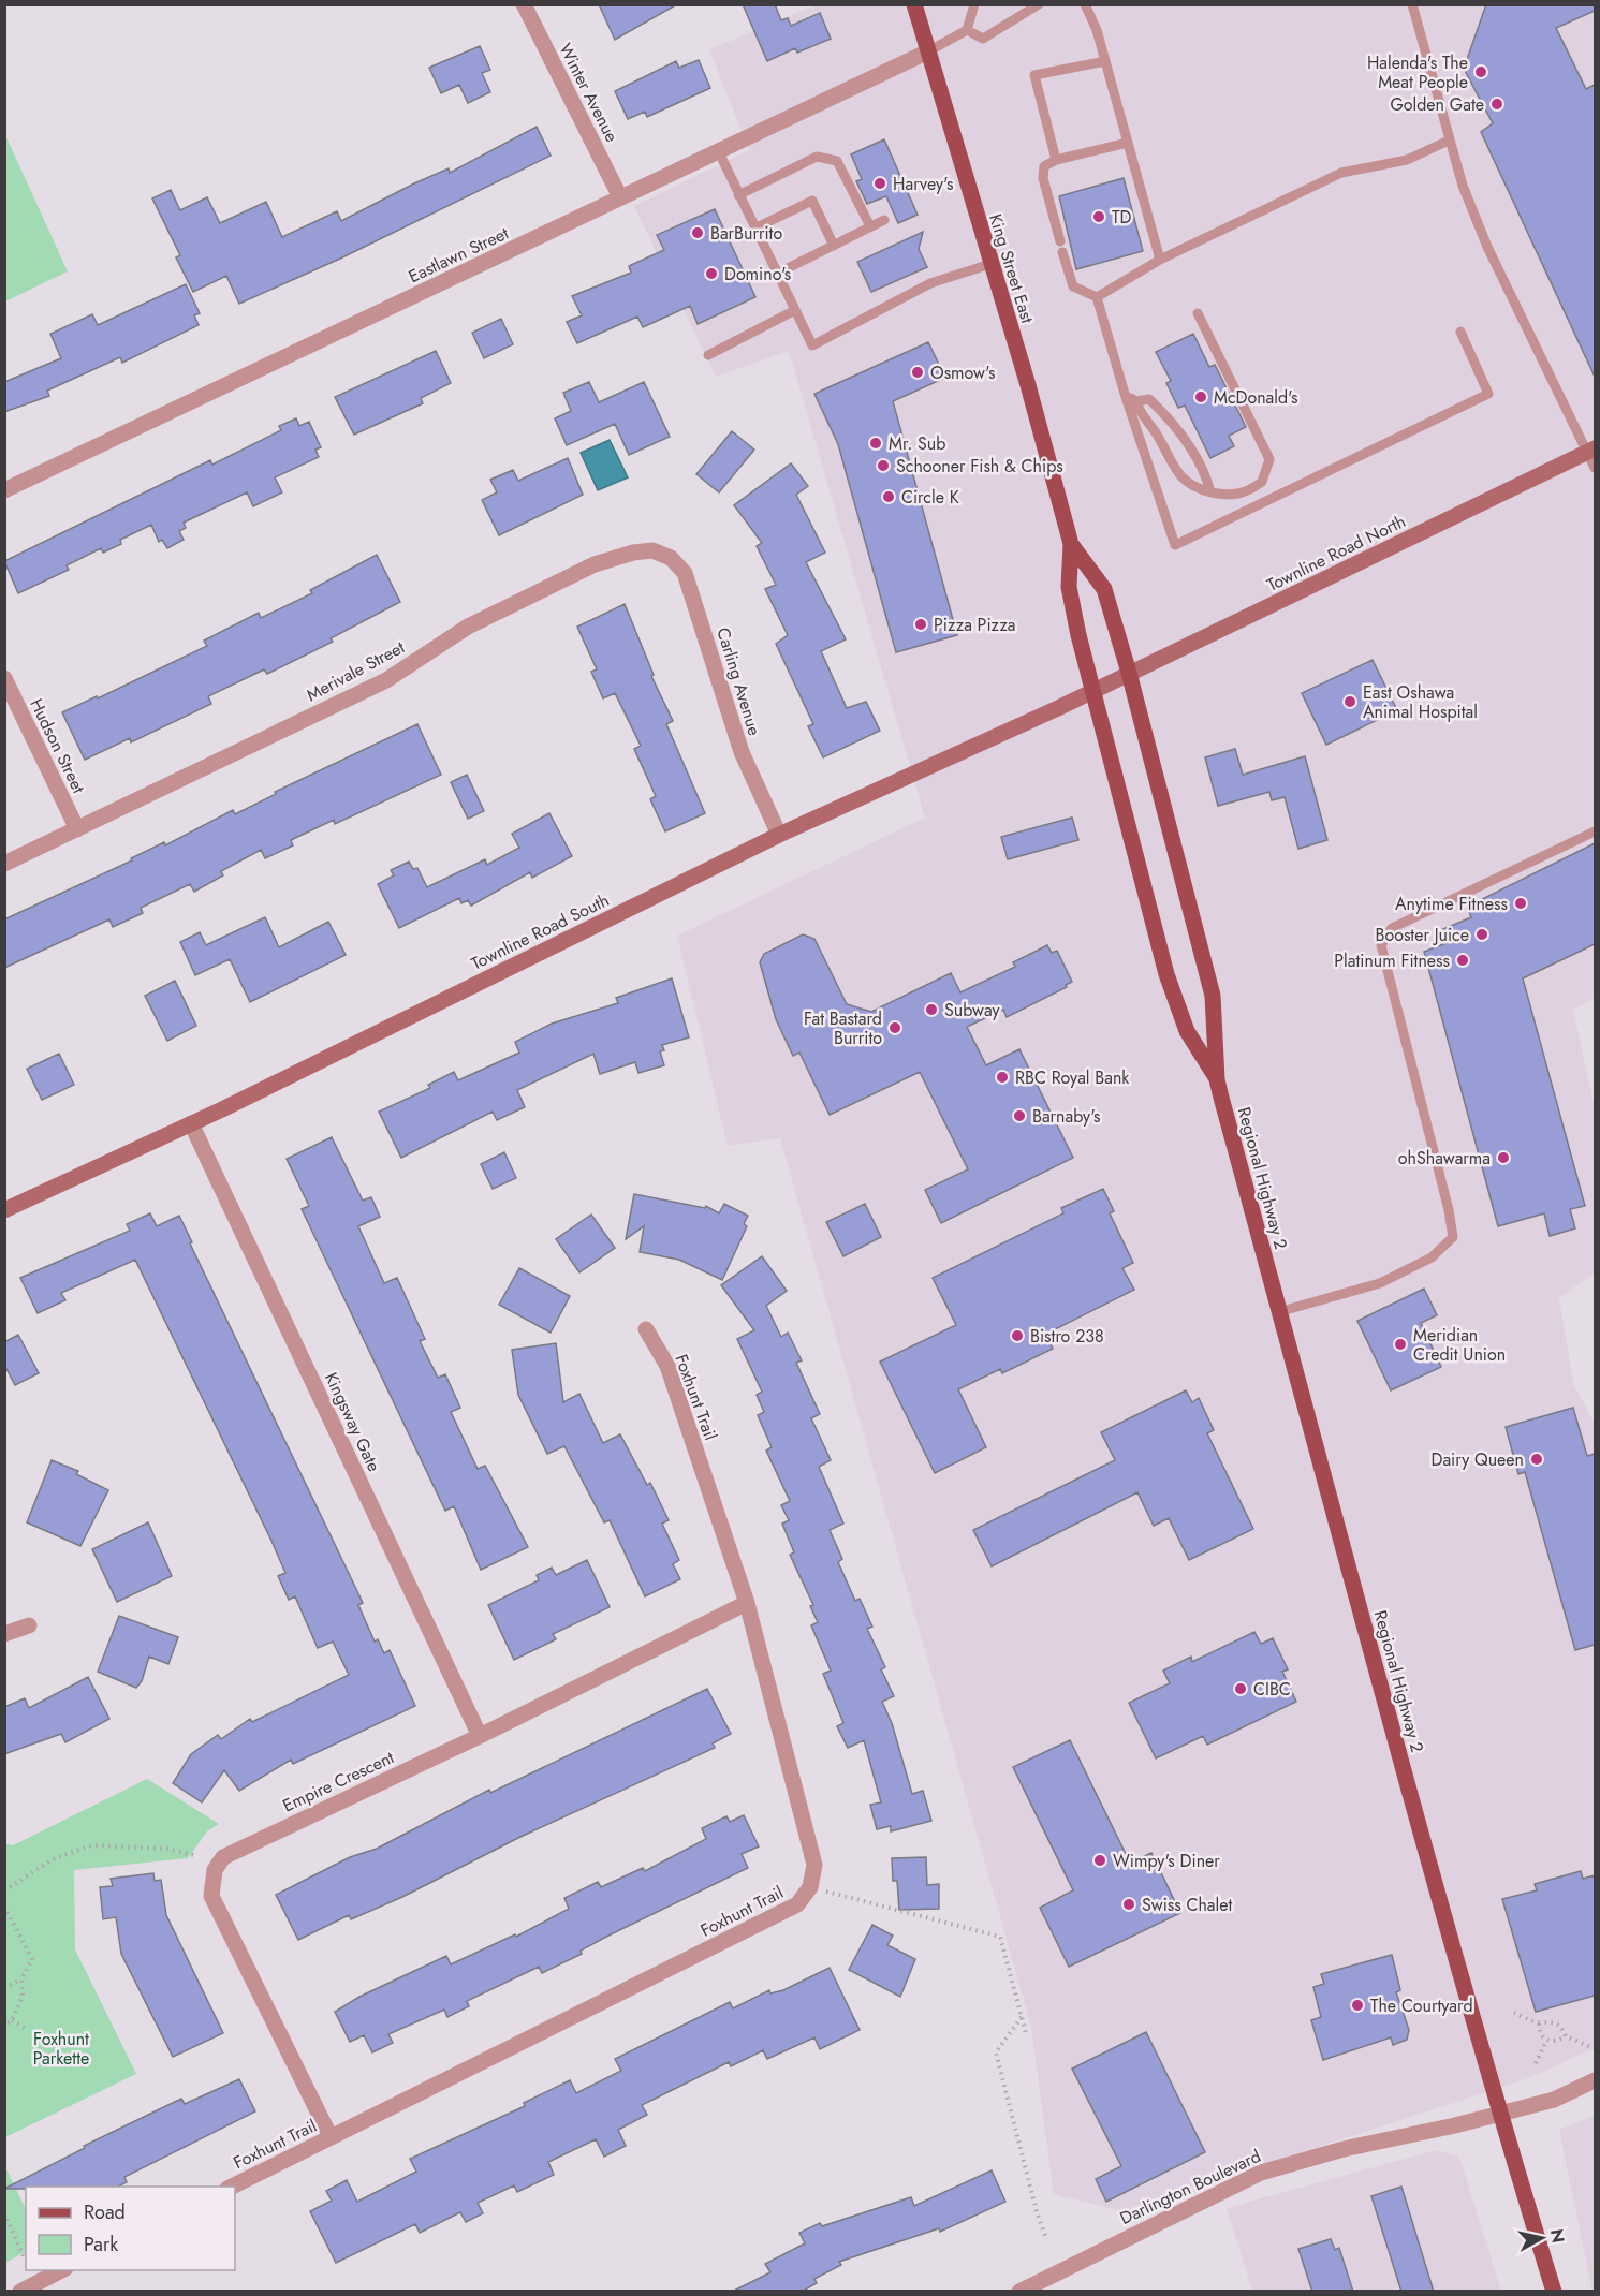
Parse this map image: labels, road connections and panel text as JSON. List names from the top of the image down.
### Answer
{
  "streets": {
    "main road": [
      "King Street East",
      "Townline Road North",
      "Townline Road South",
      "Regional Highway 2"
    ],
    "street": [
      "Winter Avenue",
      "Eastlawn Street",
      "Merivale Street",
      "Carling Avenue",
      "Hudson Street",
      "Foxhunt Trail",
      "Kingsway Gate",
      "Empire Crescent",
      "Darlington Boulevard"
    ]
  },
  "crossings": [
    ["Winter Avenue", "Eastlawn Street"],
    ["Eastlawn Street", "King Street East"],
    ["King Street East", "Townline Road North"],
    ["King Street East", "Townline Road South"],
    ["King Street East", "Regional Highway 2"],
    ["Townline Road North", "Townline Road South"],
    ["Townline Road North", "Regional Highway 2"],
    ["Merivale Street", "Carling Avenue"],
    ["Merivale Street", "Hudson Street"],
    ["Carling Avenue", "Townline Road South"],
    ["Townline Road South", "Regional Highway 2"],
    ["Townline Road South", "Kingsway Gate"],
    ["Regional Highway 2", "Darlington Boulevard"],
    ["Foxhunt Trail", "Empire Crescent"],
    ["Kingsway Gate", "Empire Crescent"]
  ],
  "parks": ["Foxhunt Parkette"],
  "places": [
    "Halenda's The Meat People",
    "Golden Gate",
    "Harvey's",
    "TD",
    "BarBurrito",
    "Domino's",
    "Osmow's",
    "McDonald's",
    "Mr. Sub",
    "Schooner Fish & Chips",
    "Circle K",
    "Pizza Pizza",
    "East Oshawa Animal Hospital",
    "Anytime Fitness",
    "Booster Juice",
    "Platinum Fitness",
    "Subway",
    "Fat Bastard Burrito",
    "RBC Royal Bank",
    "Barnaby's",
    "ohShawarma",
    "Bistro 238",
    "Meridian Credit Union",
    "Dairy Queen",
    "CIBC",
    "Wimpy's Diner",
    "Swiss Chalet",
    "The Courtyard"
  ],
  "legend": ["Road", "Park"],
  "north": "right"
}
